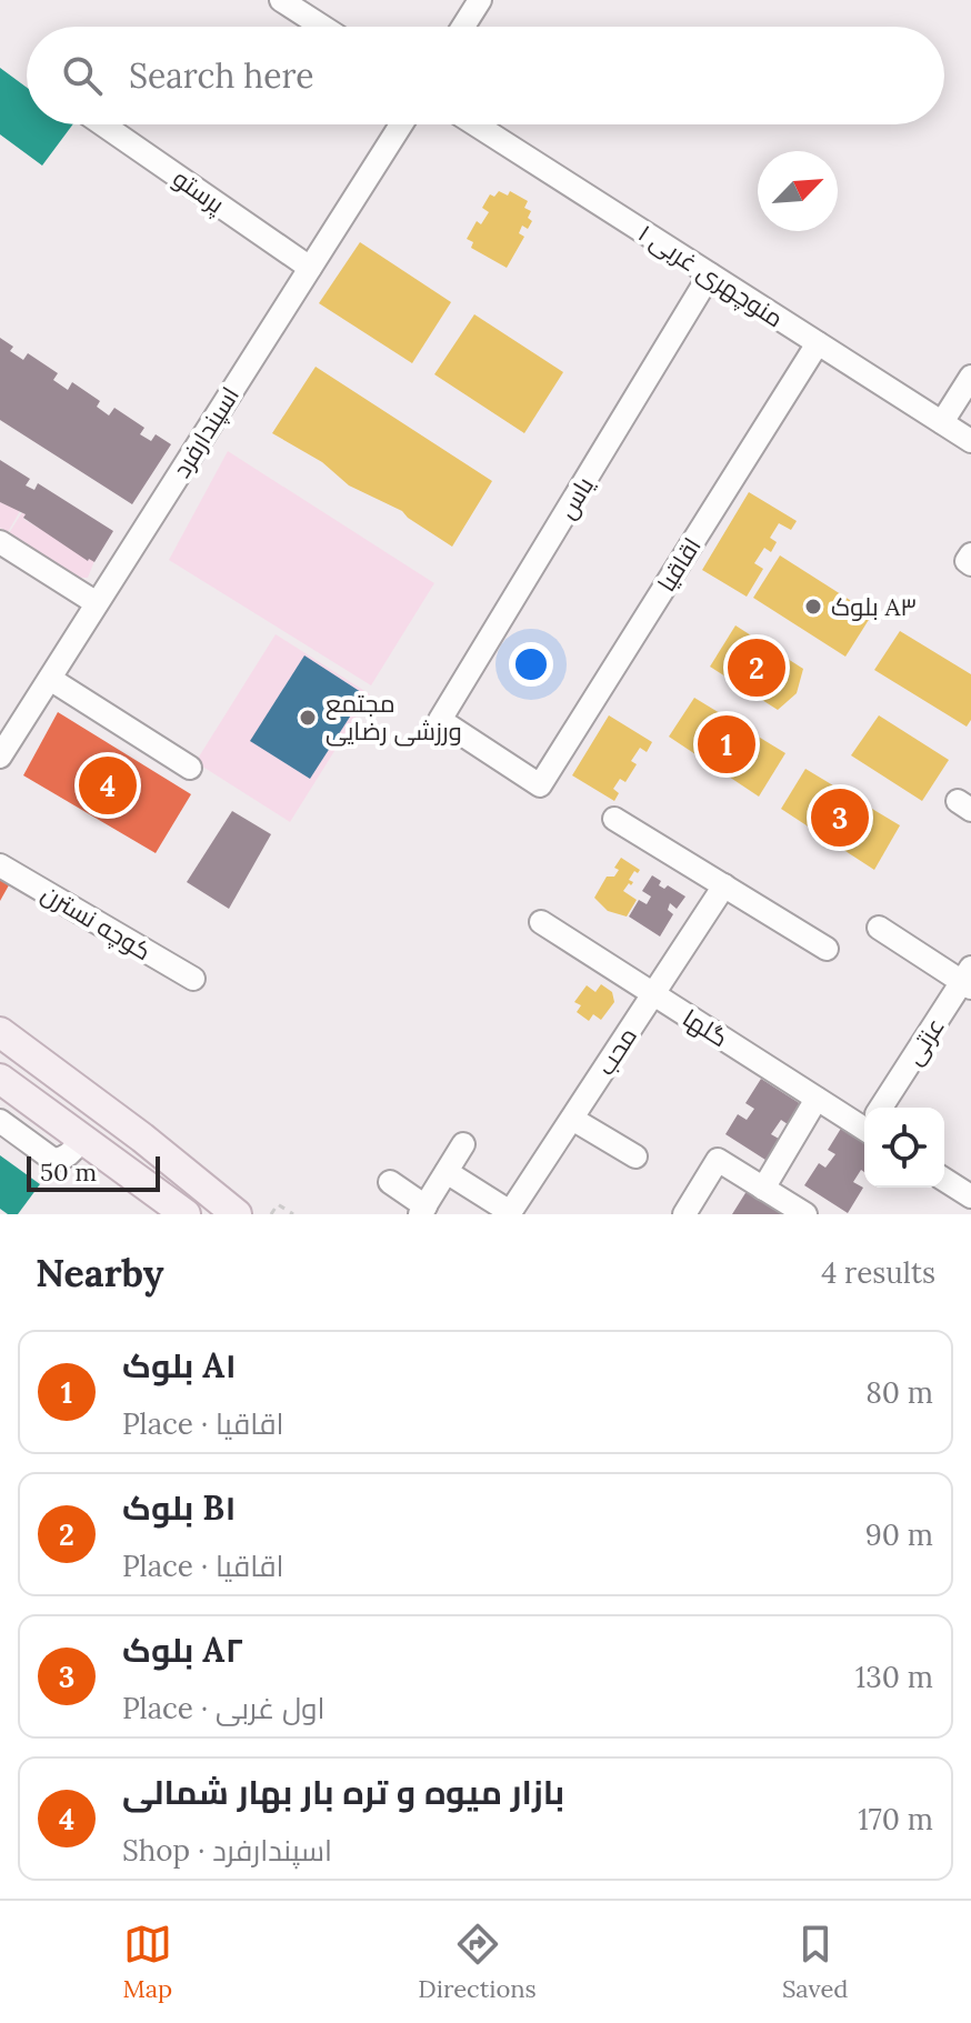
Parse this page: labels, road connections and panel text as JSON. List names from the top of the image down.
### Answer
{
  "streets": {
    "street": [
      "پرستو",
      "منوچهری غربی ۱",
      "اسپندارفرد",
      "یاس",
      "اقاقیا",
      "کوچه نسترن",
      "گلها",
      "عزتی",
      "محب"
    ]
  },
  "crossings": [
    ["پرستو", "اسپندارفرد"],
    ["منوچهری غربی ۱", "یاس"],
    ["منوچهری غربی ۱", "اقاقیا"],
    ["یاس", "اقاقیا"],
    ["گلها", "محب"]
  ],
  "places": ["بلوک A۳", "مجتمع ورزشی رضایی"],
  "scale_bar": "50 m",
  "north": "top right",
  "page": {
    "search": "Search here",
    "pins": [
      "2",
      "1",
      "4",
      "3"
    ],
    "scale": "50 m",
    "heading": ["Nearby", "4 results"],
    "list": [
      {
        "mark": "1",
        "name": "بلوک A۱",
        "note": "Place · اقاقیا",
        "value": "80 m"
      },
      {
        "mark": "2",
        "name": "بلوک B۱",
        "note": "Place · اقاقیا",
        "value": "90 m"
      },
      {
        "mark": "3",
        "name": "بلوک A۲",
        "note": "Place · اول غربی",
        "value": "130 m"
      },
      {
        "mark": "4",
        "name": "بازار میوه و تره بار بهار شمالی",
        "note": "Shop · اسپندارفرد",
        "value": "170 m"
      }
    ],
    "nav": ["Map", "Directions", "Saved"]
  }
}
